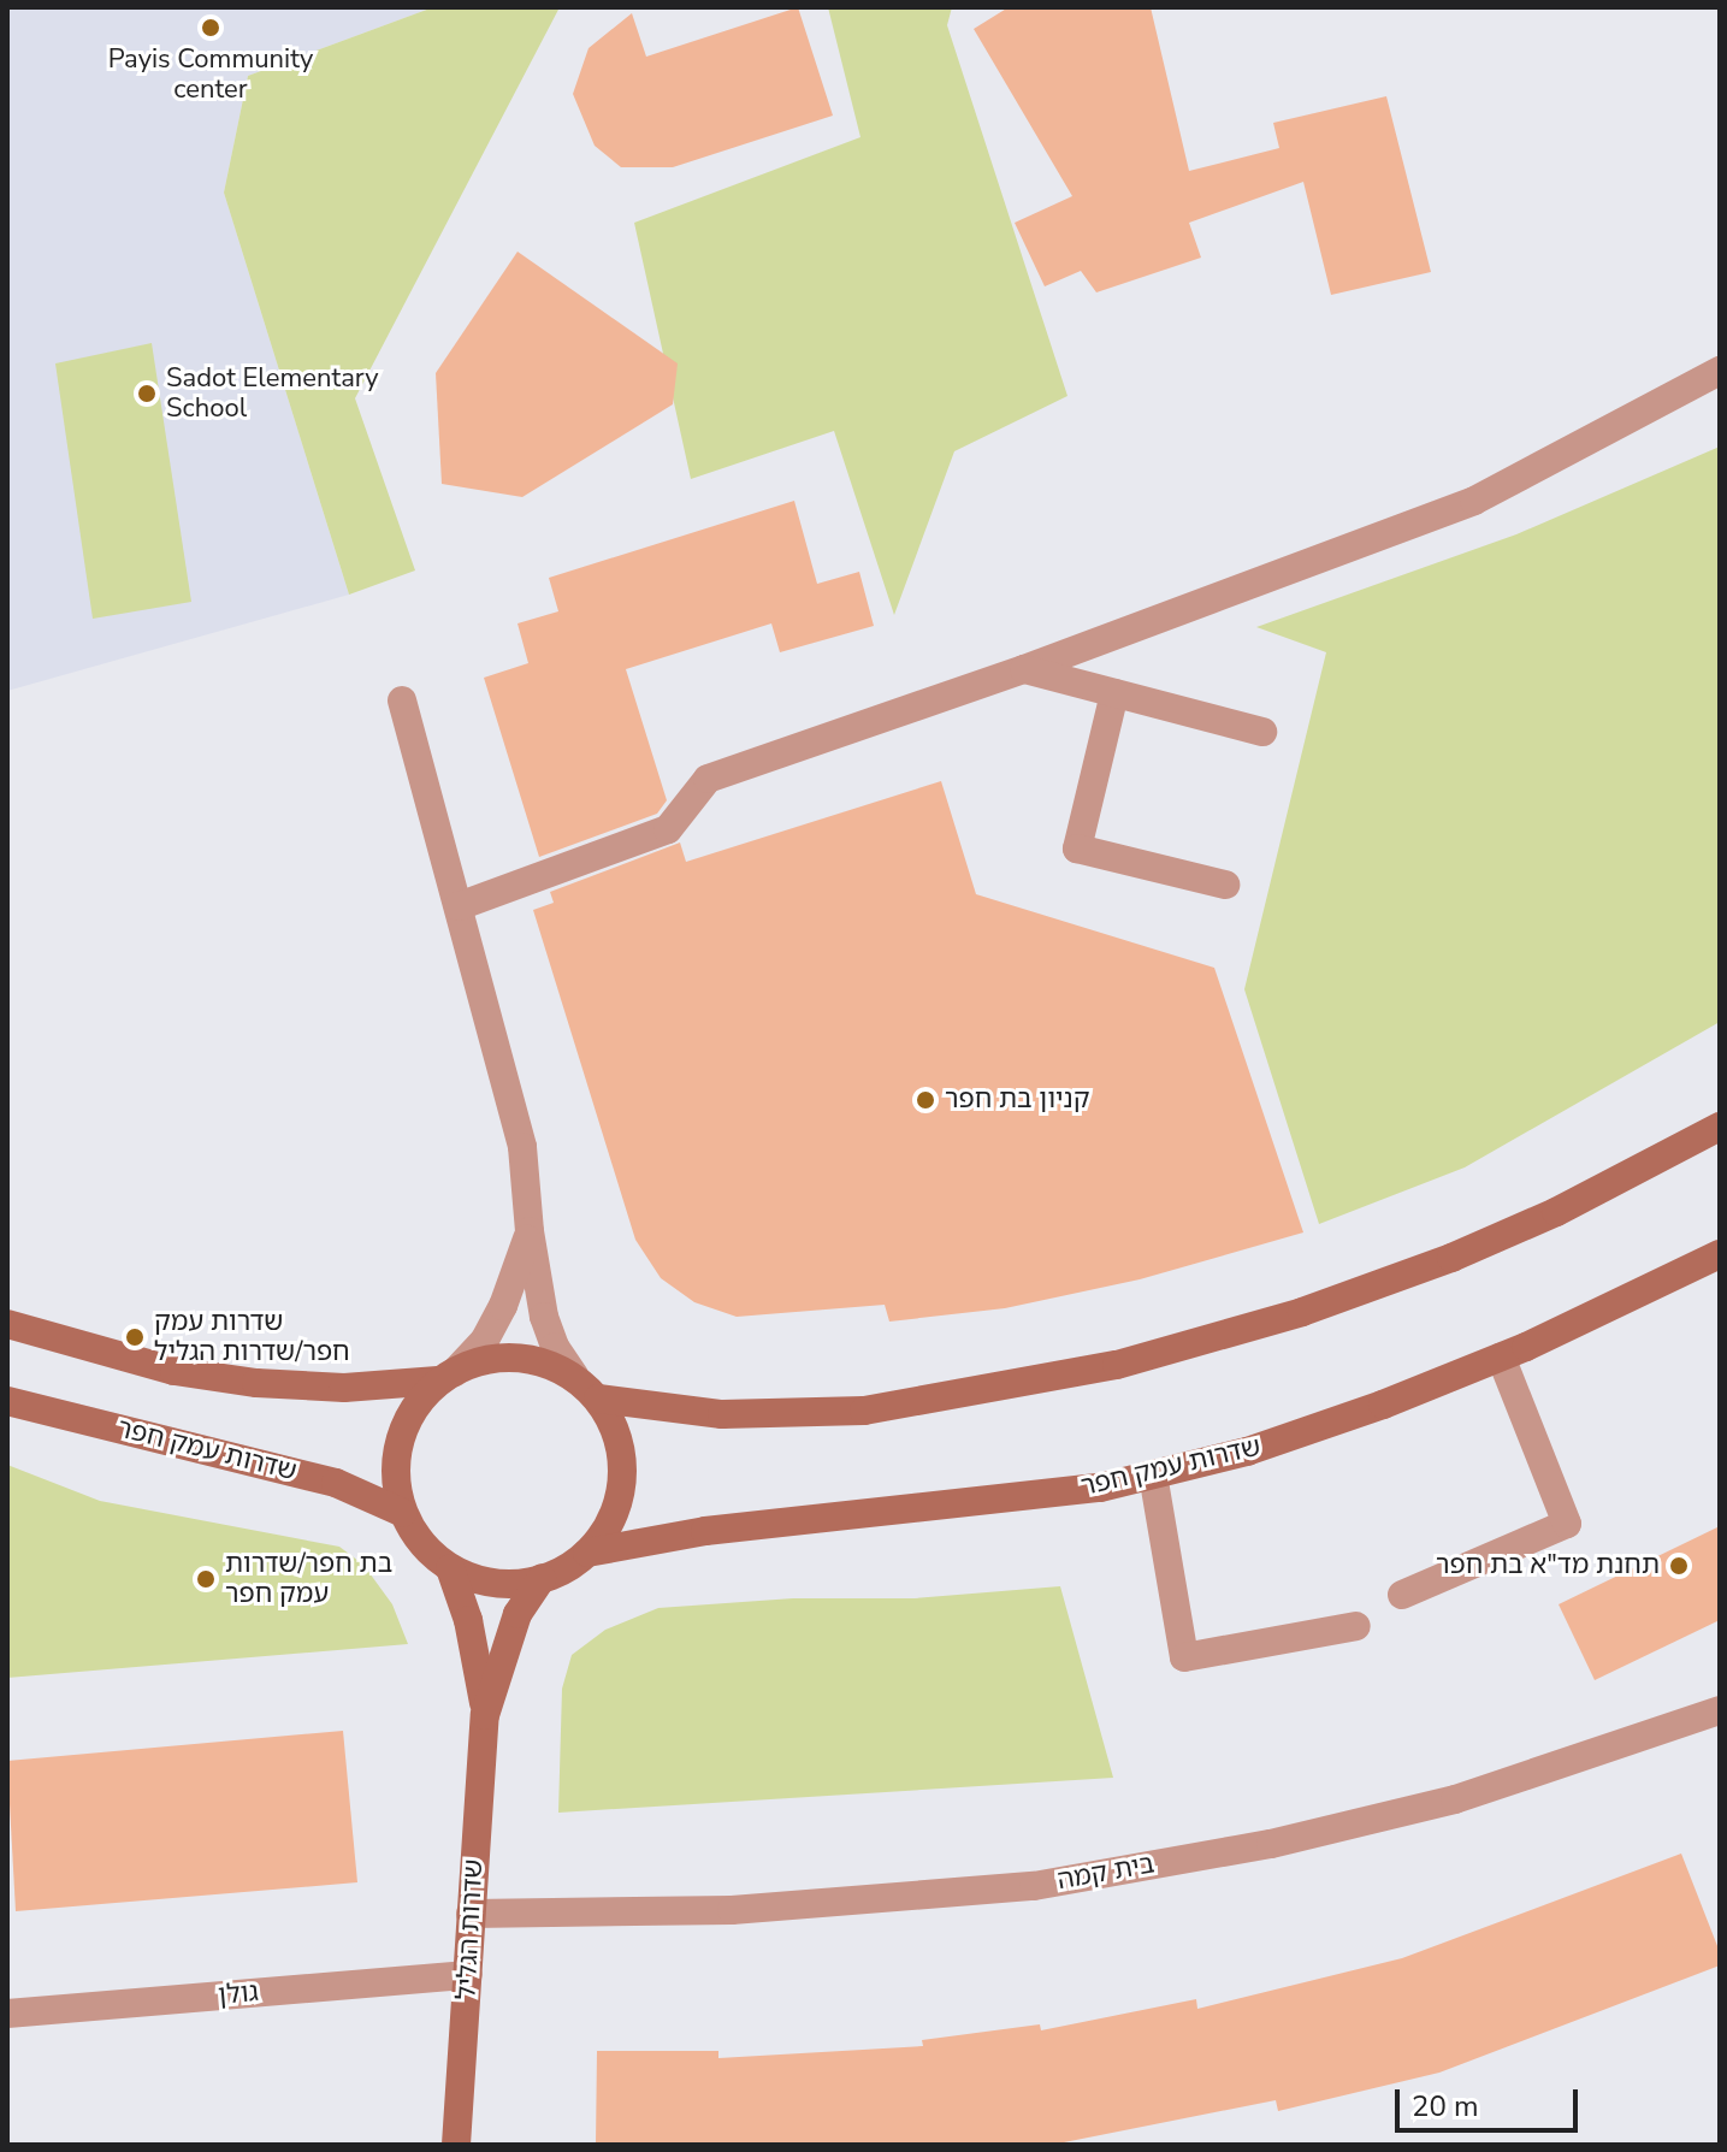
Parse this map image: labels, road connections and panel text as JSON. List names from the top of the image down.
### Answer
{
  "streets": {
    "street": [
      "שדרות עמק חפר",
      "בית קמה",
      "שדרות הגליל",
      "גולן"
    ]
  },
  "crossings": [
    ["שדרות עמק חפר", "שדרות הגליל"],
    ["בית קמה", "שדרות הגליל"],
    ["שדרות הגליל", "גולן"]
  ],
  "places": [
    "Payis Community center",
    "Sadot Elementary School",
    "קניון בת חפר",
    "שדרות עמק חפר/שדרות הגליל",
    "תחנת מד\"א בת חפר",
    "בת חפר/שדרות עמק חפר"
  ],
  "scale_bar": "20 m"
}
